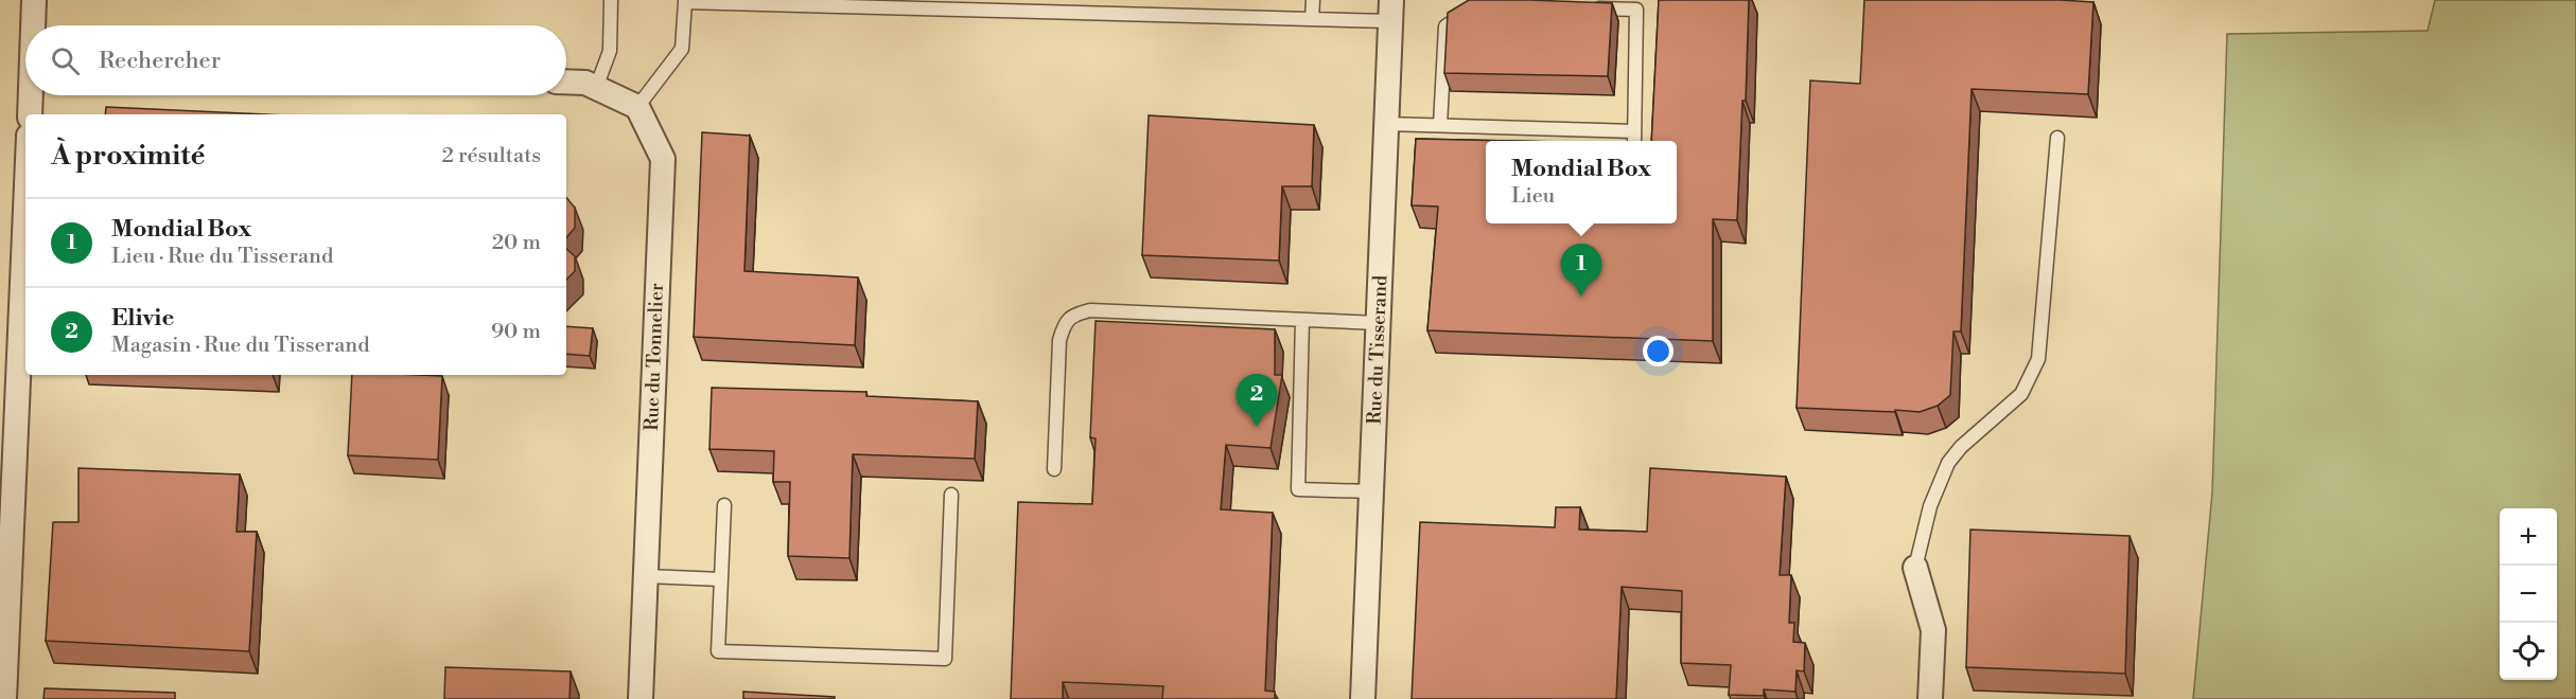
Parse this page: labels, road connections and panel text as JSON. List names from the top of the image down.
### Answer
{
  "streets": {
    "street": ["Rue du Tisserand", "Rue du Tonnelier"]
  },
  "page": {
    "search": "Rechercher",
    "heading": ["À proximité", "2 résultats"],
    "popup": ["Mondial Box", "Lieu"],
    "list": [
      {
        "mark": "1",
        "name": "Mondial Box",
        "note": "Lieu · Rue du Tisserand",
        "value": "20 m"
      },
      {
        "mark": "2",
        "name": "Elivie",
        "note": "Magasin · Rue du Tisserand",
        "value": "90 m"
      }
    ],
    "pins": ["1", "2"],
    "map_buttons": ["+", "−"]
  }
}
